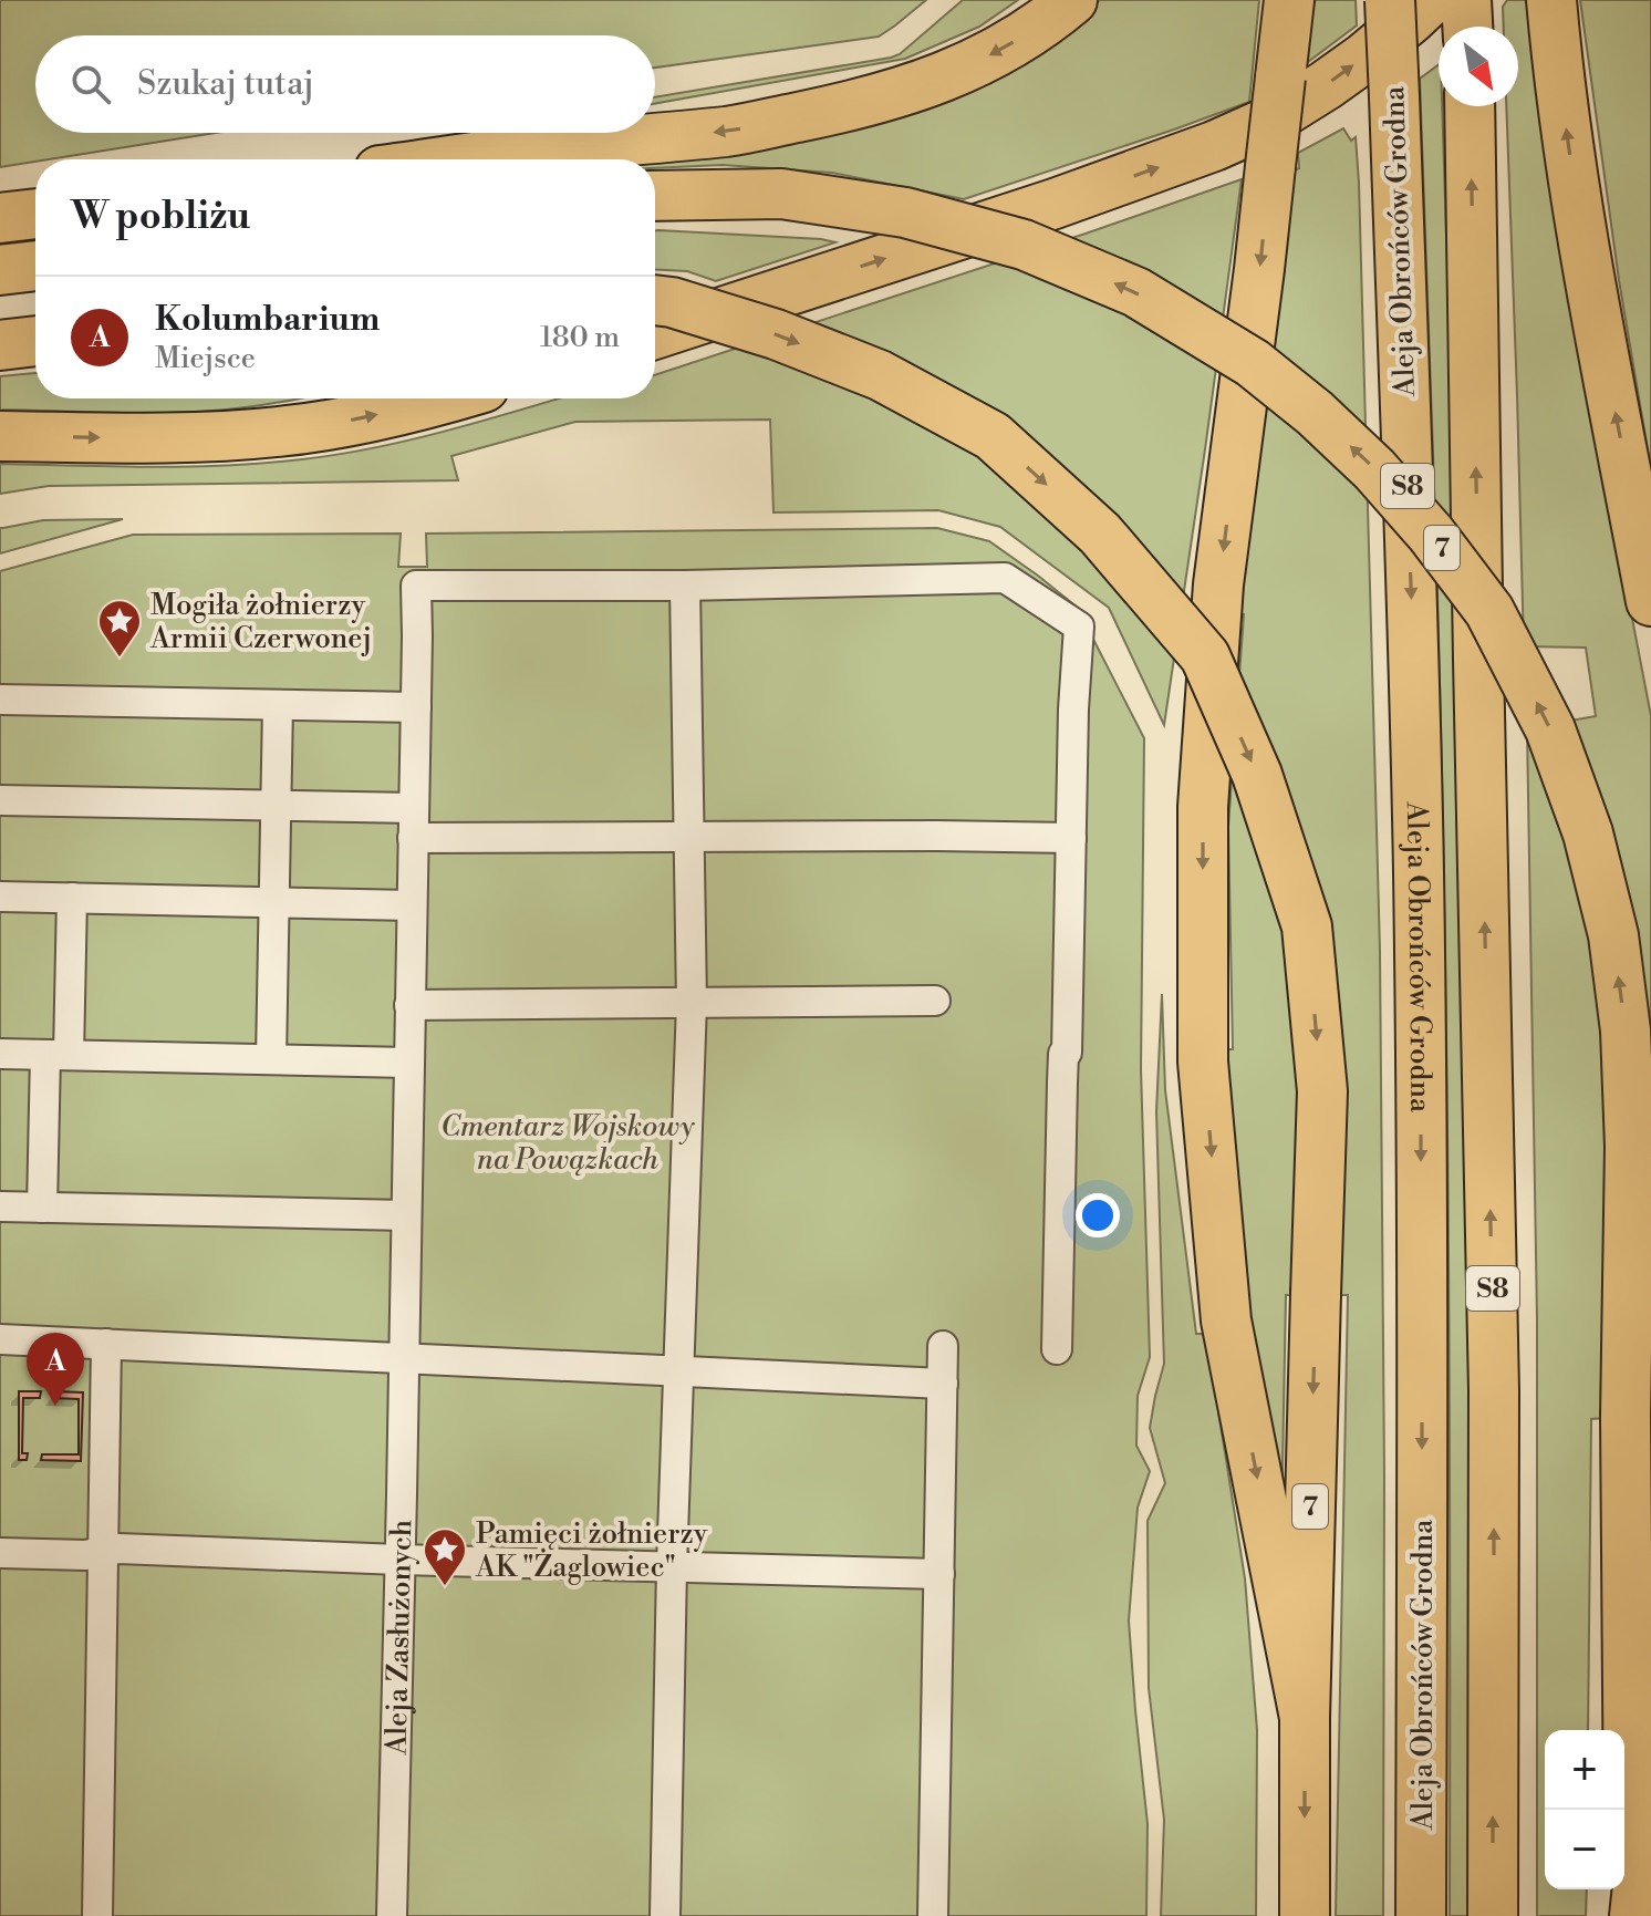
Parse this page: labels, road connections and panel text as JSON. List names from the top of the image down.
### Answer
{
  "streets": {
    "main road": ["Aleja Obrońców Grodna", "S8", "7"],
    "street": ["Aleja Zasłużonych"]
  },
  "parks": ["Cmentarz Wojskowy na Powązkach"],
  "places": {
    "place": ["Mogiła żołnierzy Armii Czerwonej", "Pamięci żołnierzy AK \"Żaglowiec\""]
  },
  "north": "bottom right",
  "page": {
    "search": "Szukaj tutaj",
    "heading": "W pobliżu",
    "list": [
      {
        "mark": "A",
        "name": "Kolumbarium",
        "note": "Miejsce",
        "value": "180 m"
      }
    ],
    "pins": "A",
    "map_buttons": ["+", "−"]
  }
}
